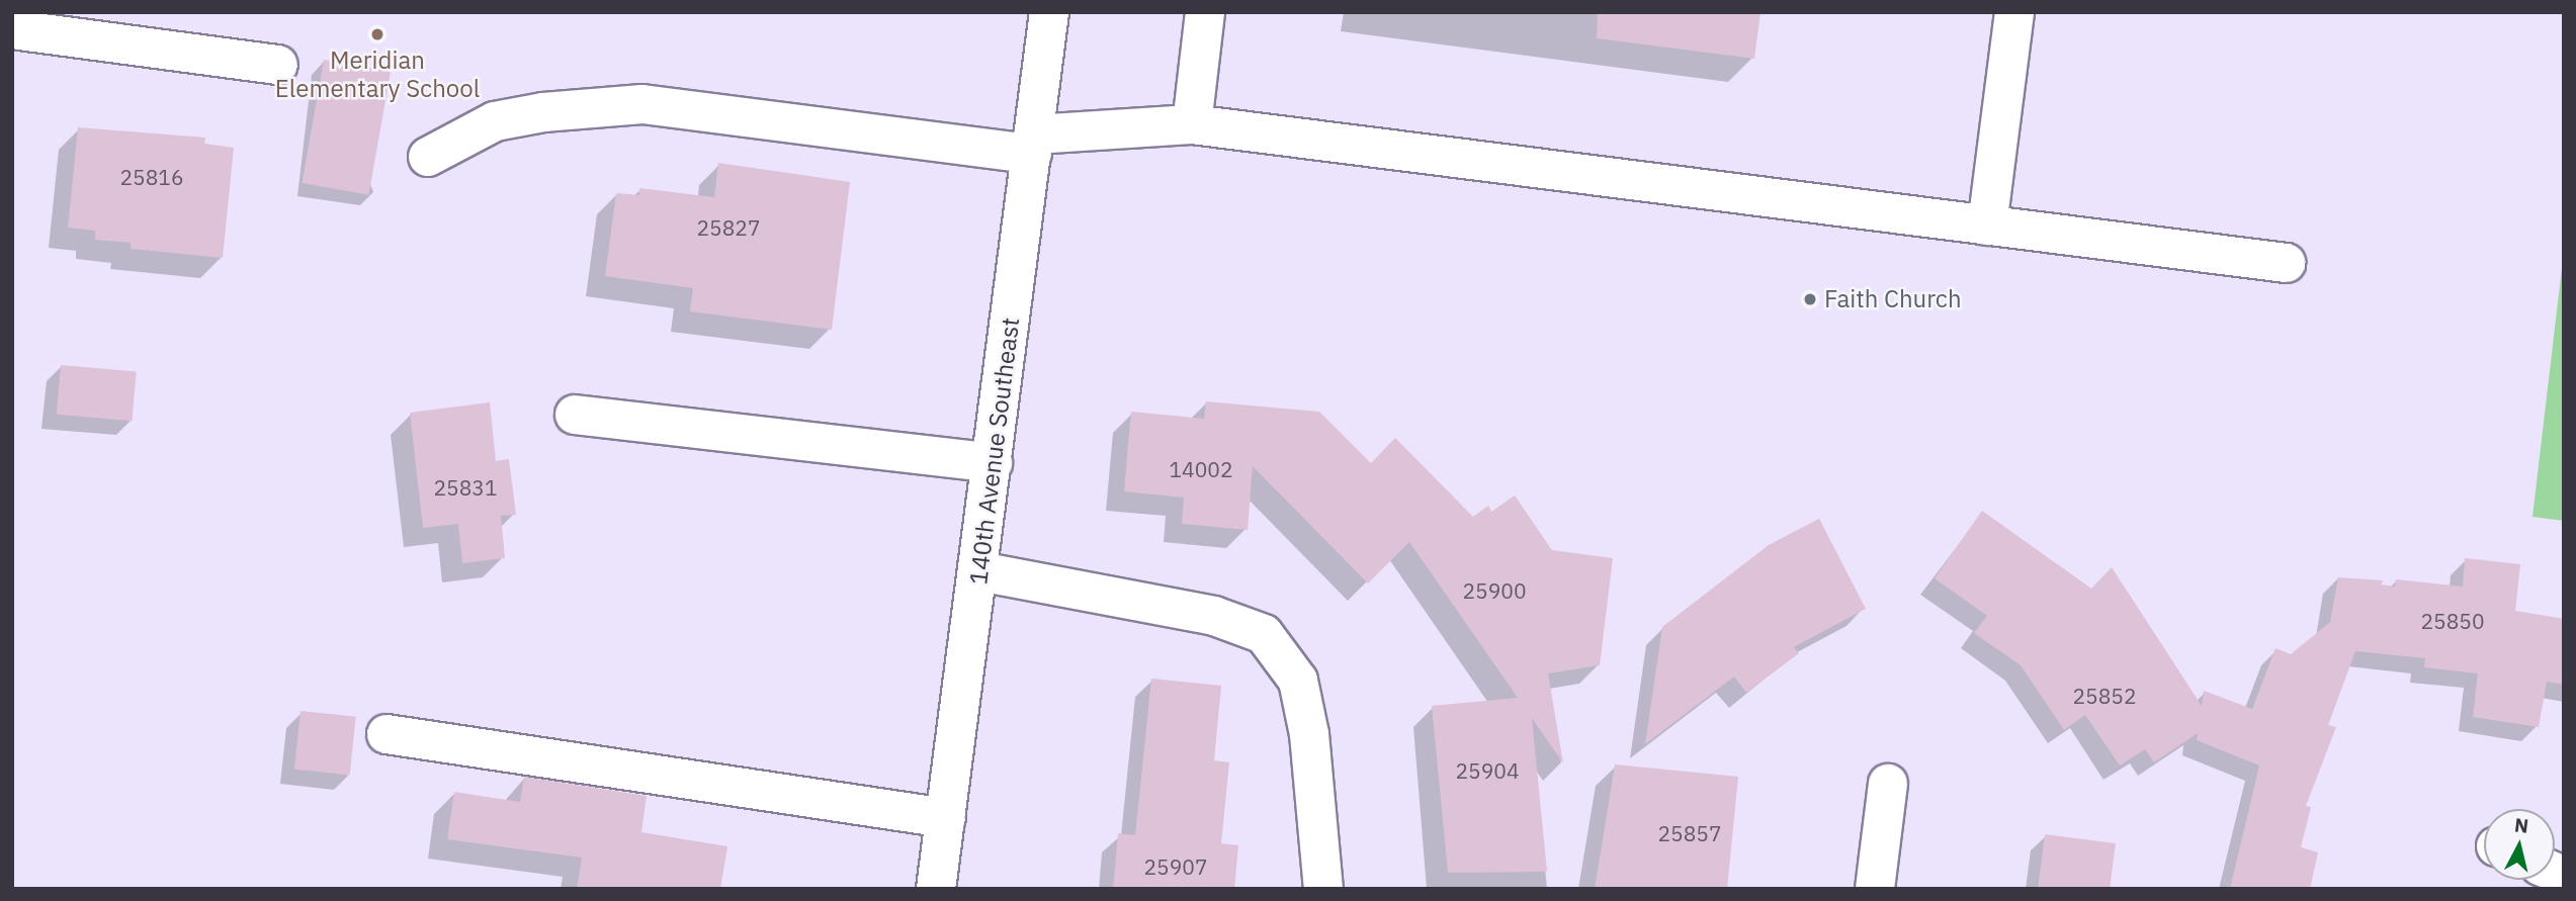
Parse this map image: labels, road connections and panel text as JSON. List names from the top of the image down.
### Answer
{
  "streets": {
    "street": ["140th Avenue Southeast"]
  },
  "places": ["Meridian Elementary School", "Faith Church"],
  "house_numbers": [
    "25816",
    "25827",
    "14002",
    "25831",
    "25900",
    "25850",
    "25852",
    "25904",
    "25857",
    "25907"
  ],
  "north": "top"
}
